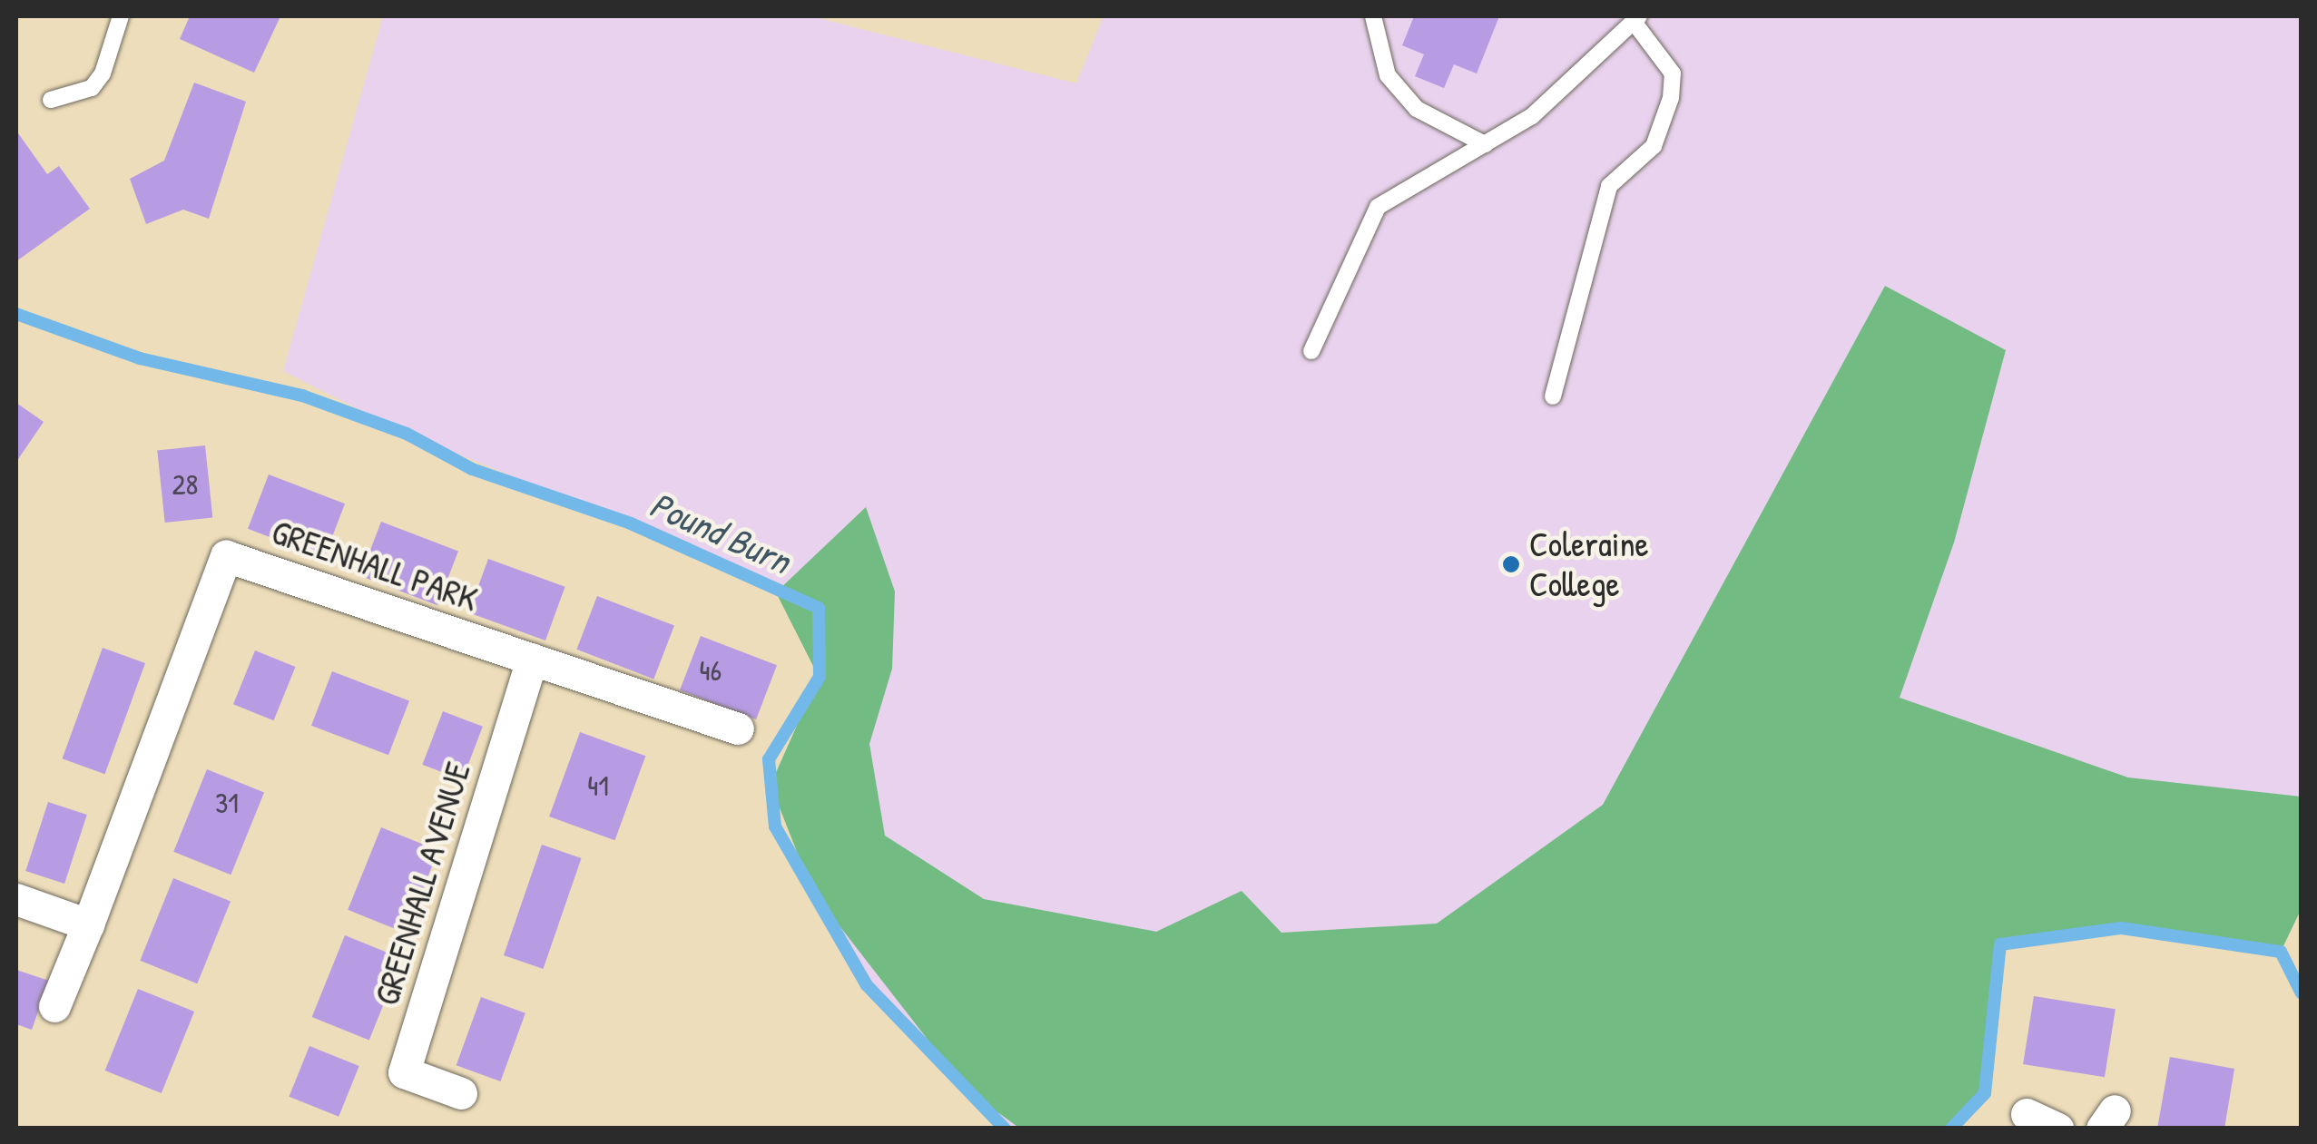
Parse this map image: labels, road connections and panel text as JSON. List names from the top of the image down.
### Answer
{
  "streets": {
    "street": ["GREENHALL PARK", "GREENHALL AVENUE"]
  },
  "crossings": [
    ["GREENHALL PARK", "GREENHALL AVENUE"]
  ],
  "water": ["Pound Burn"],
  "places": ["Coleraine College"],
  "house_numbers": [
    "28",
    "46",
    "41",
    "31"
  ]
}
